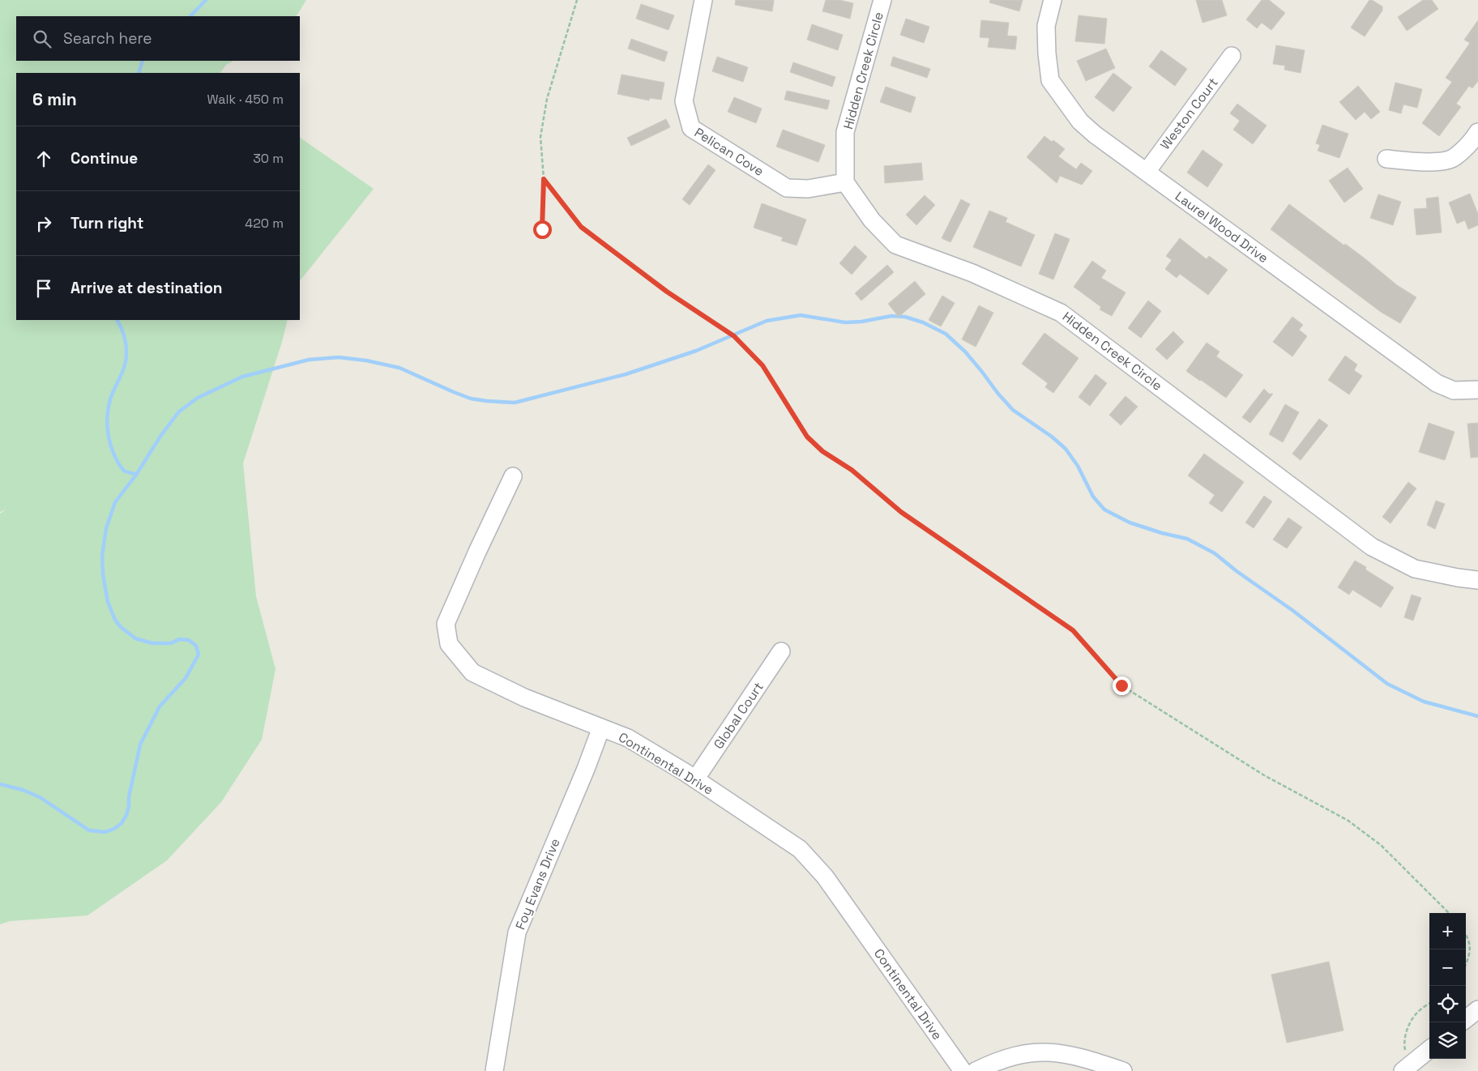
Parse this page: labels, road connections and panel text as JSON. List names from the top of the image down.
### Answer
{
  "streets": {
    "street": [
      "Hidden Creek Circle",
      "Weston Court",
      "Pelican Cove",
      "Laurel Wood Drive",
      "Global Court",
      "Continental Drive",
      "Foy Evans Drive"
    ]
  },
  "crossings": [
    ["Hidden Creek Circle", "Pelican Cove"],
    ["Weston Court", "Laurel Wood Drive"],
    ["Global Court", "Continental Drive"],
    ["Continental Drive", "Foy Evans Drive"]
  ],
  "page": {
    "search": "Search here",
    "heading": ["6 min", "Walk · 450 m"],
    "list": [
      ["Continue", "30 m"],
      ["Turn right", "420 m"],
      "Arrive at destination"
    ],
    "map_buttons": ["+", "−"]
  }
}
